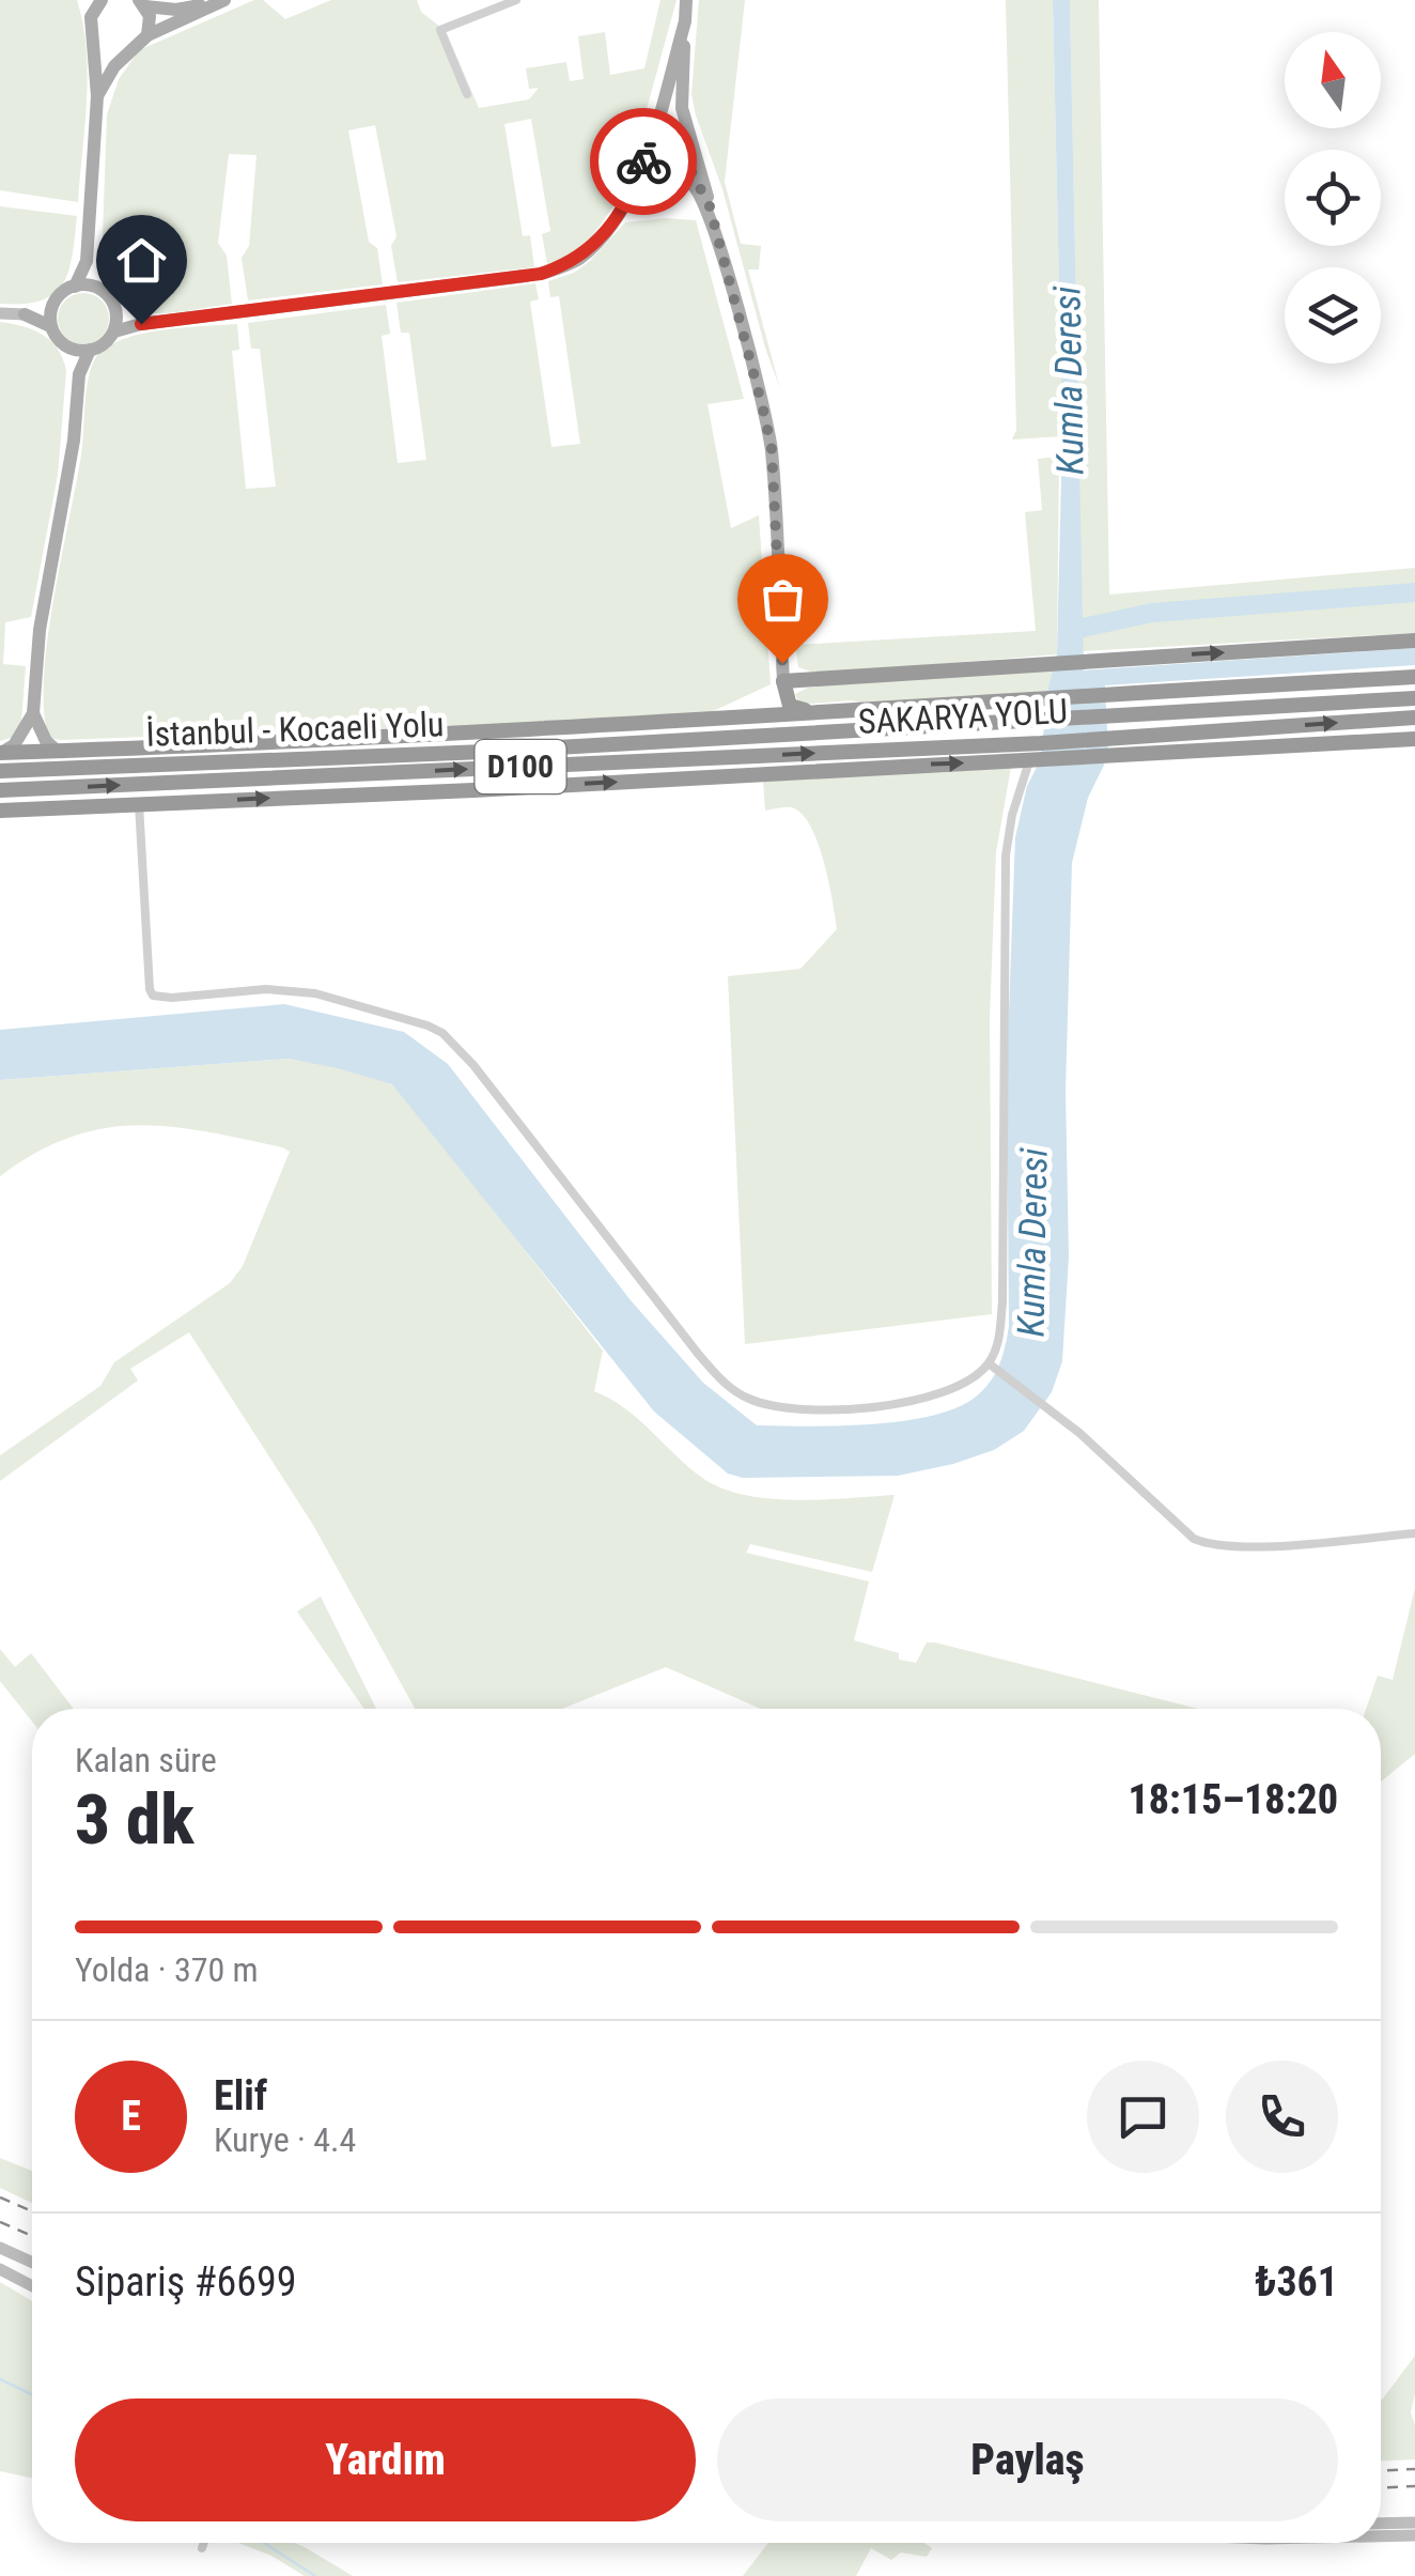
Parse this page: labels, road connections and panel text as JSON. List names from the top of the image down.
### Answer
{
  "streets": {
    "highway": ["SAKARYA YOLU", "İstanbul - Kocaeli Yolu", "D100"]
  },
  "crossings": [
    ["İstanbul - Kocaeli Yolu", "D100"]
  ],
  "water": ["Kumla Deresi"],
  "north": "top",
  "page": {
    "heading": ["3 dk", "Kalan süre", "18:15–18:20"],
    "panel": [
      "Elif",
      "Kurye · 4.4",
      "Sipariş #6699",
      "₺361"
    ],
    "bar": "Yolda · 370 m",
    "round": "E",
    "buttons": ["Yardım", "Paylaş"]
  }
}
